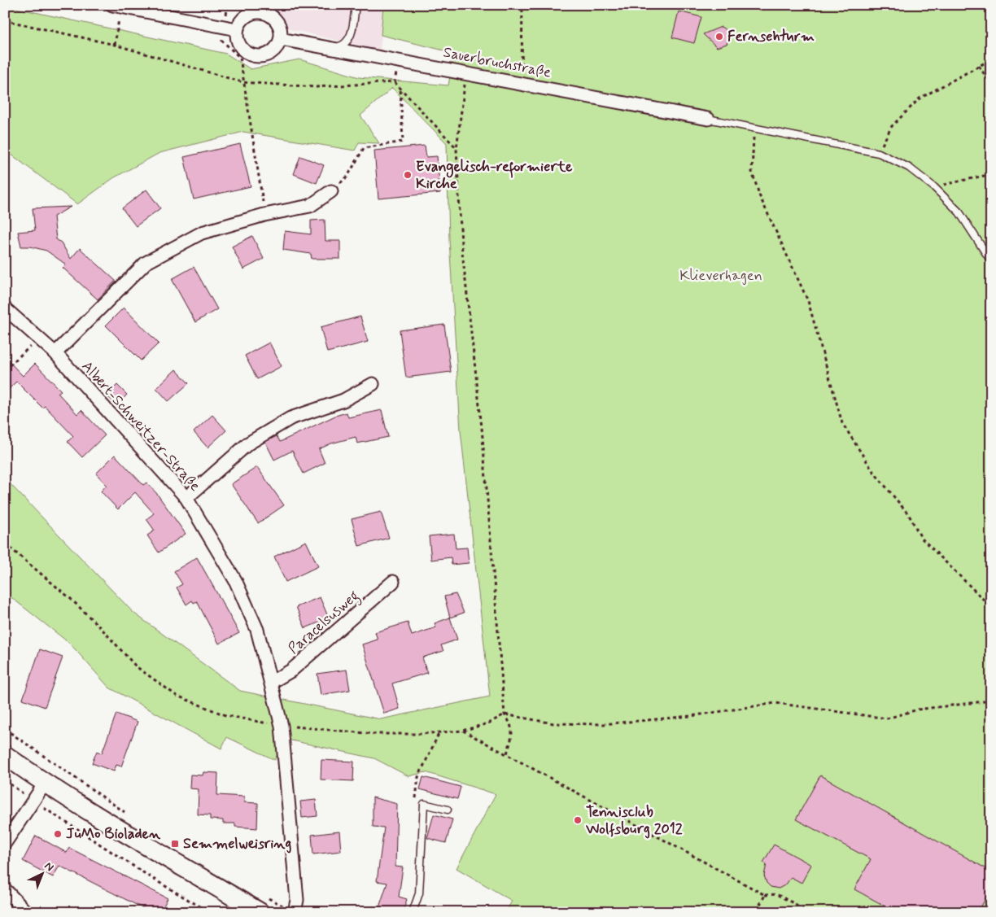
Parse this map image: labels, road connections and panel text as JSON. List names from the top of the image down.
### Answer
{
  "streets": {
    "street": ["Sauerbruchstraße", "Albert-Schweitzer-Straße", "Paracelsusweg"]
  },
  "crossings": [
    ["Albert-Schweitzer-Straße", "Paracelsusweg"]
  ],
  "parks": ["Klieverhagen"],
  "places": {
    "other": [
      "Fernsehturm",
      "Evangelisch-reformierte Kirche",
      "Tennisclub Wolfsburg 2012",
      "JuMo Bioladen"
    ],
    "transit": ["Semmelweisring"]
  },
  "north": "top right"
}
